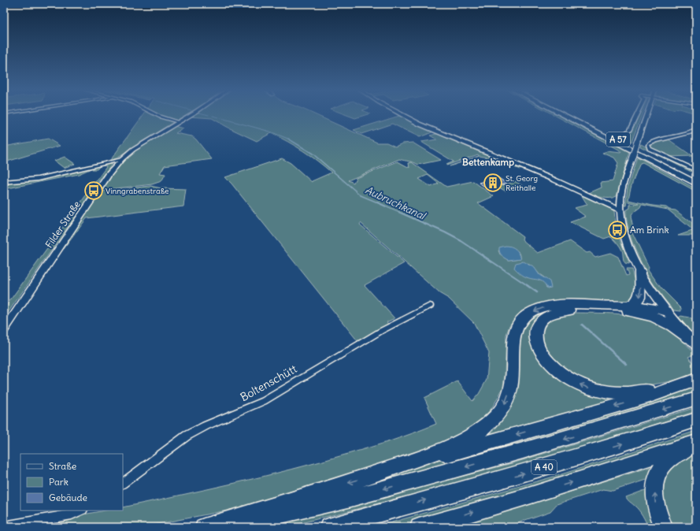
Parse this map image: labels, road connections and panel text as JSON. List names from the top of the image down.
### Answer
{
  "streets": {
    "highway": ["A 57", "A 40"],
    "main road": ["Filder Straße"],
    "street": ["Boltenschütt"]
  },
  "districts": ["Bettenkamp"],
  "water": ["Aubruchkanal"],
  "places": {
    "building": ["St. Georg Reithalle"],
    "bus stop": ["Vinngrabenstraße", "Am Brink"]
  },
  "legend": ["Straße", "Park", "Gebäude"]
}
